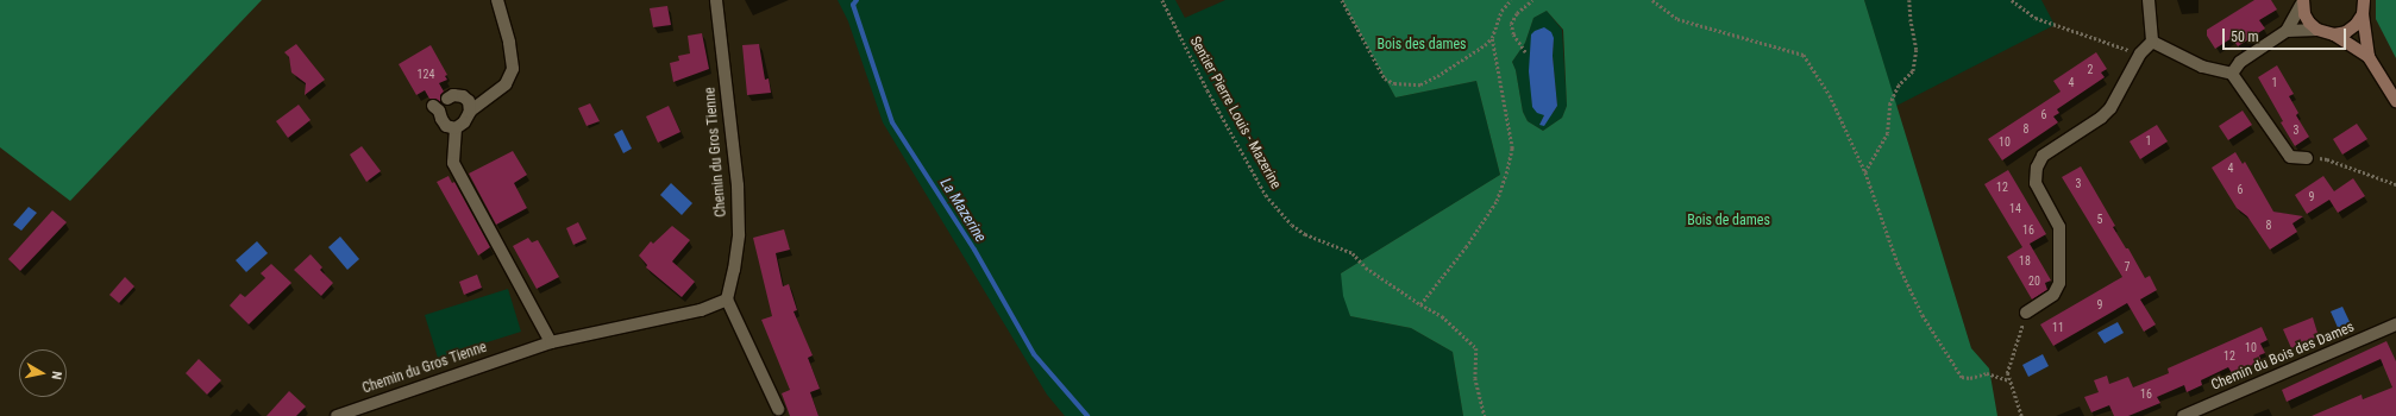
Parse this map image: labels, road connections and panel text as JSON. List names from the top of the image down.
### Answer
{
  "streets": {
    "street": ["Chemin du Gros Tienne", "Chemin du Bois des Dames"],
    "path": ["Sentier Pierre Louis - Mazerine"]
  },
  "water": ["La Mazerine"],
  "parks": ["Bois des dames", "Bois de dames"],
  "house_numbers": [
    "2",
    "124",
    "4",
    "1",
    "6",
    "8",
    "3",
    "1",
    "10",
    "4",
    "3",
    "12",
    "6",
    "9",
    "14",
    "5",
    "8",
    "16",
    "18",
    "7",
    "20",
    "9",
    "11",
    "10",
    "12",
    "16"
  ],
  "scale_bar": "50 m",
  "north": "right"
}
